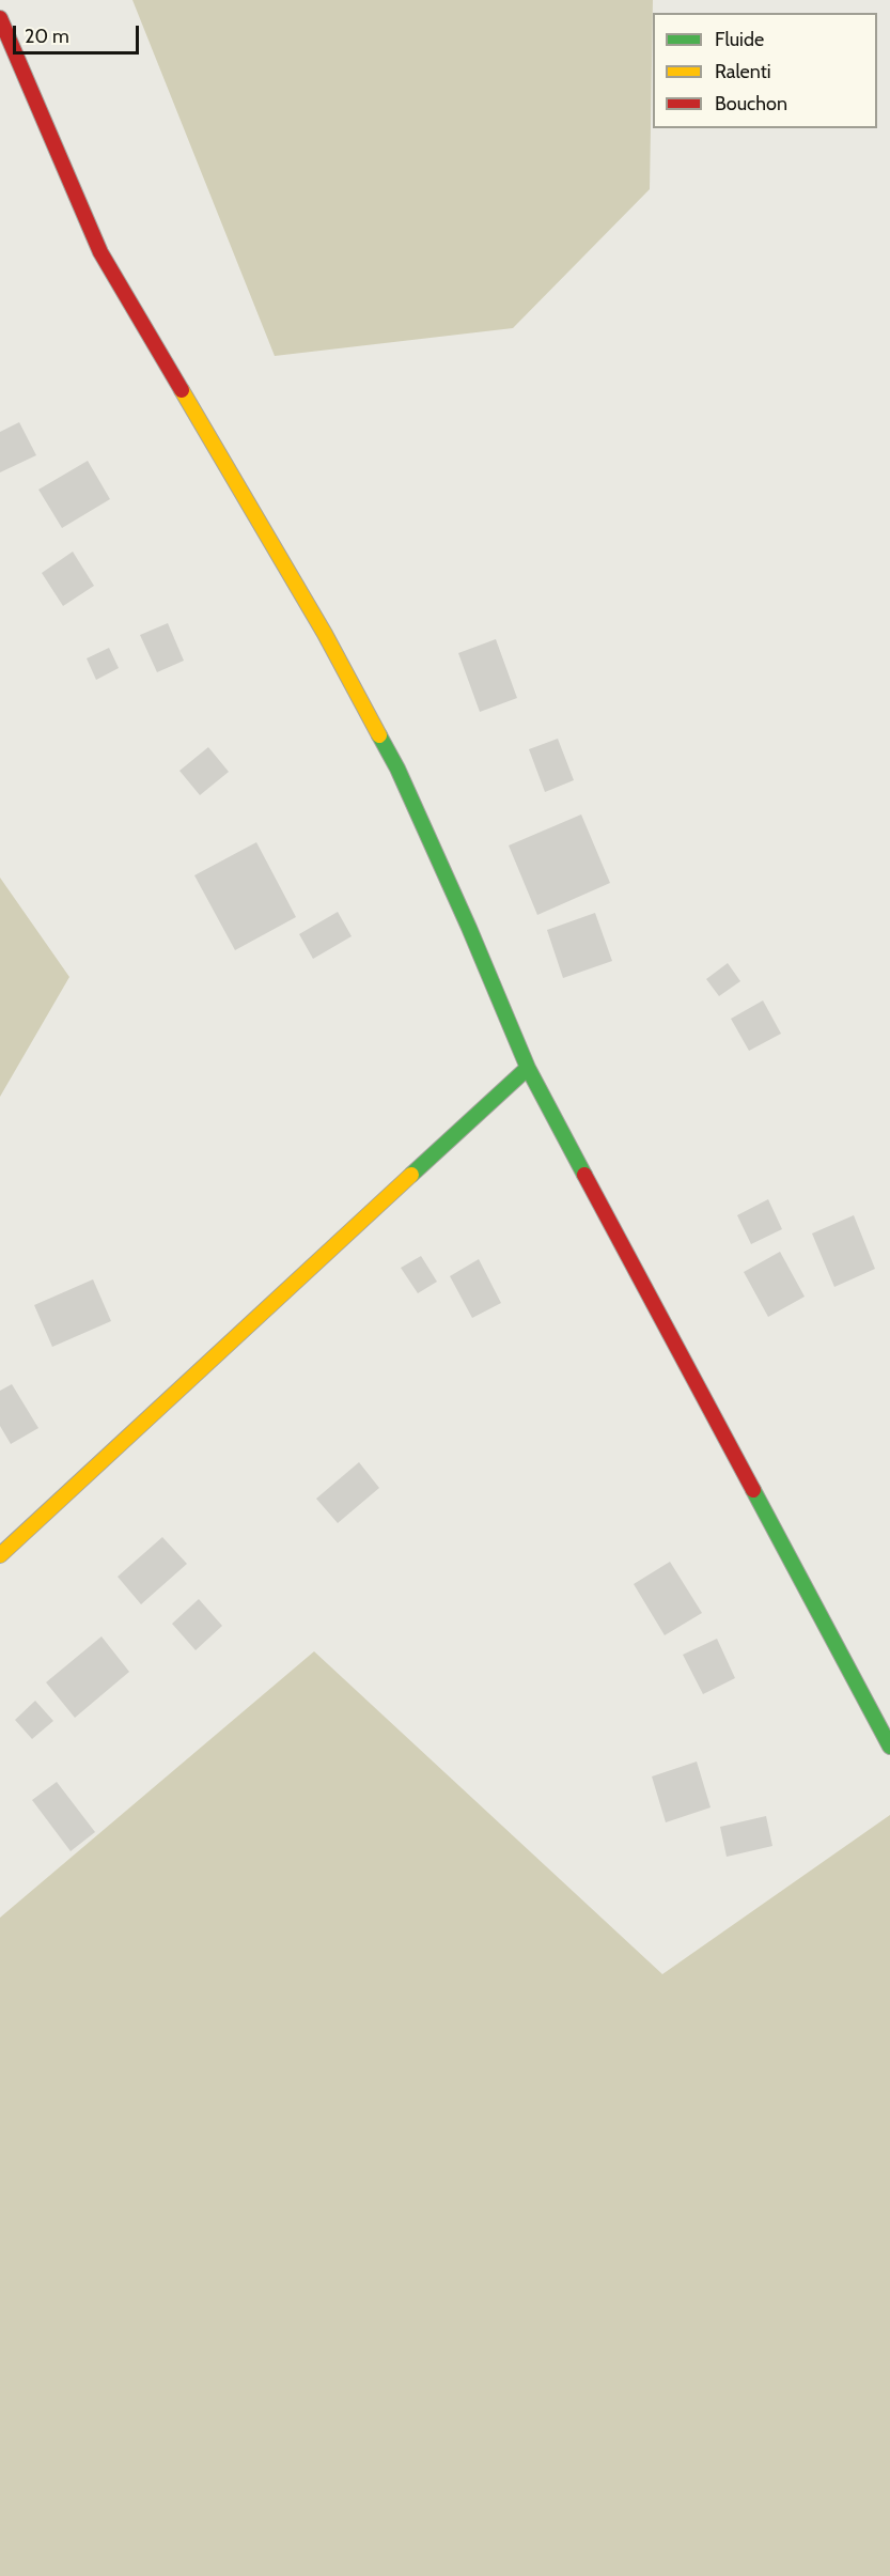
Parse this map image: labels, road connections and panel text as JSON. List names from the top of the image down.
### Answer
{
  "legend": ["Fluide", "Ralenti", "Bouchon"],
  "scale_bar": "20 m"
}
